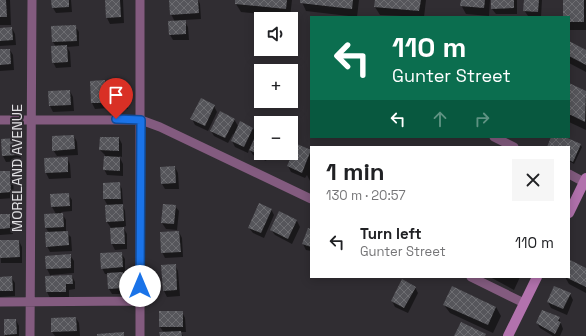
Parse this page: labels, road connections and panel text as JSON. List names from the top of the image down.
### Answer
{
  "streets": {
    "street": ["MORELAND AVENUE"]
  },
  "page": {
    "map_buttons": ["+", "−"],
    "turn": ["110 m", "Gunter Street"],
    "heading": ["1 min", "130 m · 20:57"],
    "list": [
      {
        "name": "Turn left",
        "note": "Gunter Street",
        "value": "110 m"
      }
    ]
  }
}
